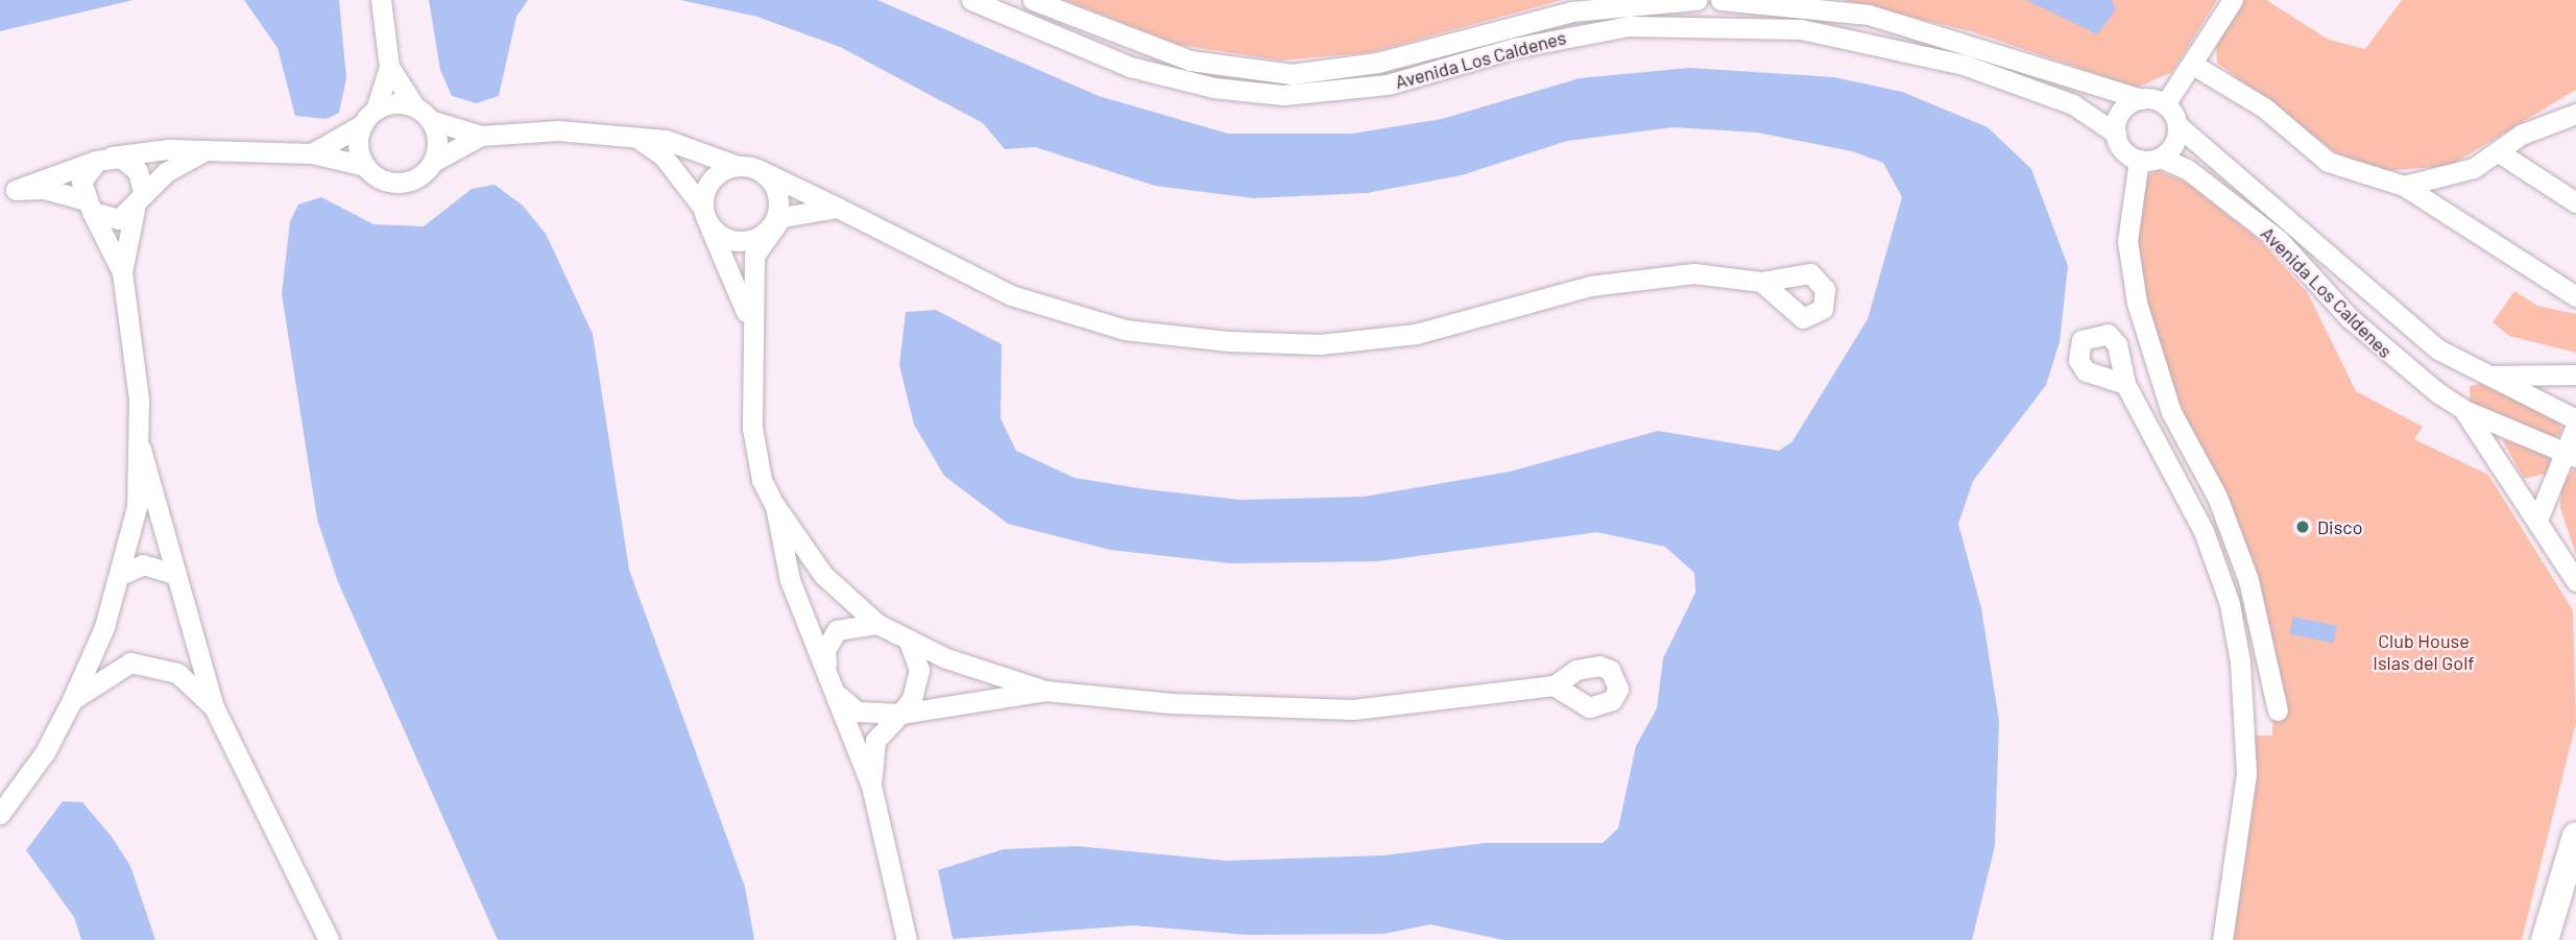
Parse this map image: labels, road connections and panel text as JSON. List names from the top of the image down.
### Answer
{
  "streets": {
    "street": ["Avenida Los Caldenes"]
  },
  "parks": ["Club House Islas del Golf"],
  "places": ["Disco"]
}
